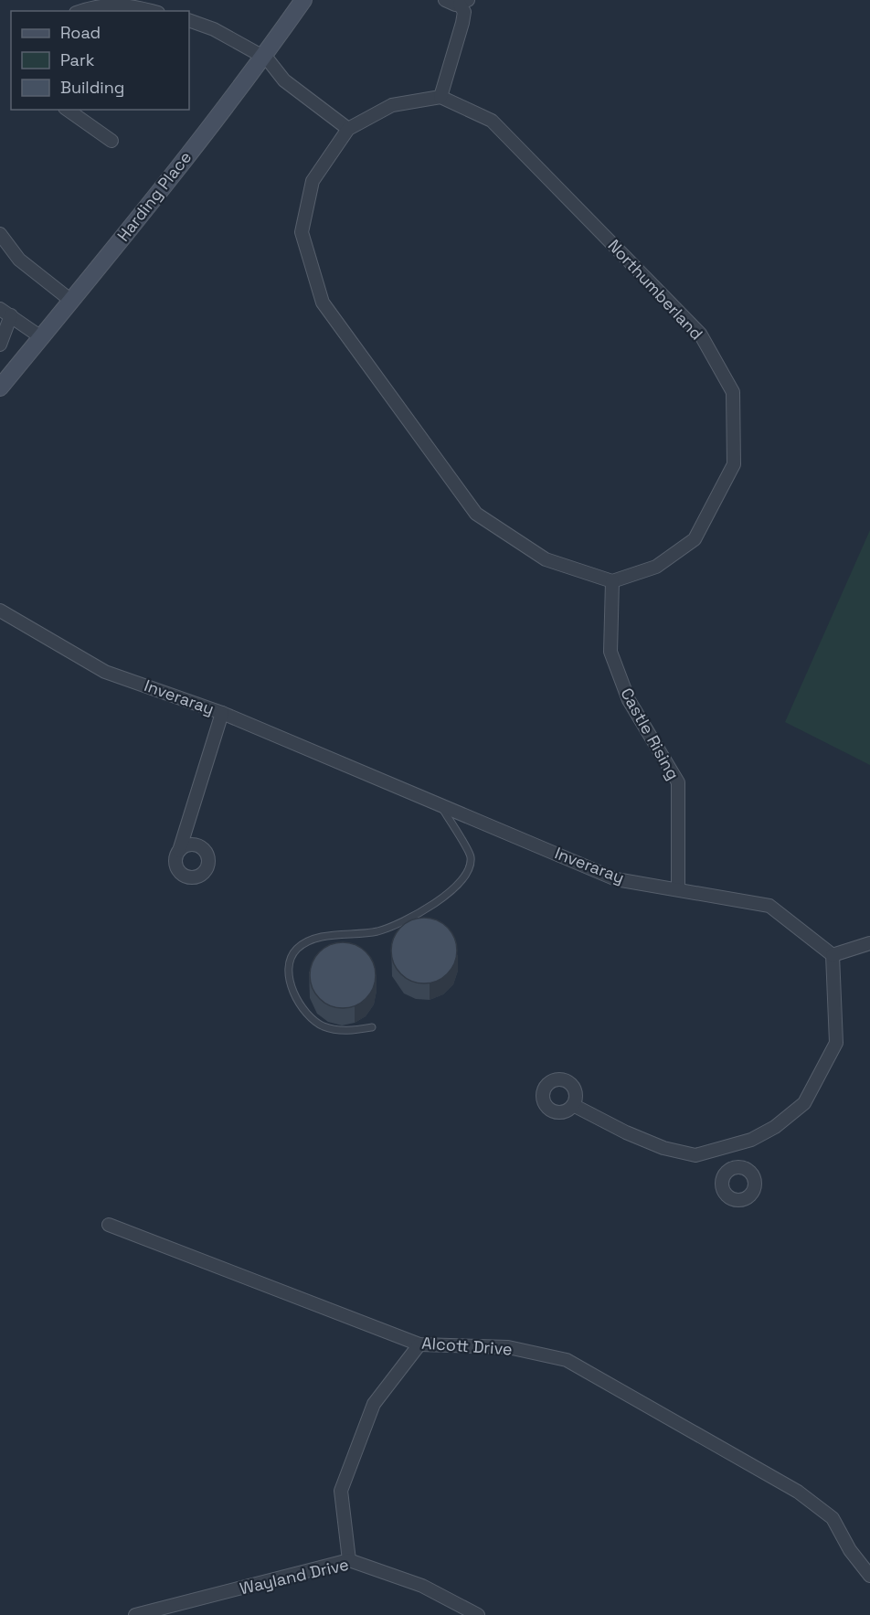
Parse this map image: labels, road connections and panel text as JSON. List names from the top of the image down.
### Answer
{
  "streets": {
    "main road": ["Harding Place"],
    "street": [
      "Northumberland",
      "Inveraray",
      "Castle Rising",
      "Alcott Drive",
      "Wayland Drive"
    ]
  },
  "crossings": [
    ["Northumberland", "Castle Rising"],
    ["Inveraray", "Castle Rising"]
  ],
  "legend": ["Road", "Park", "Building"]
}
